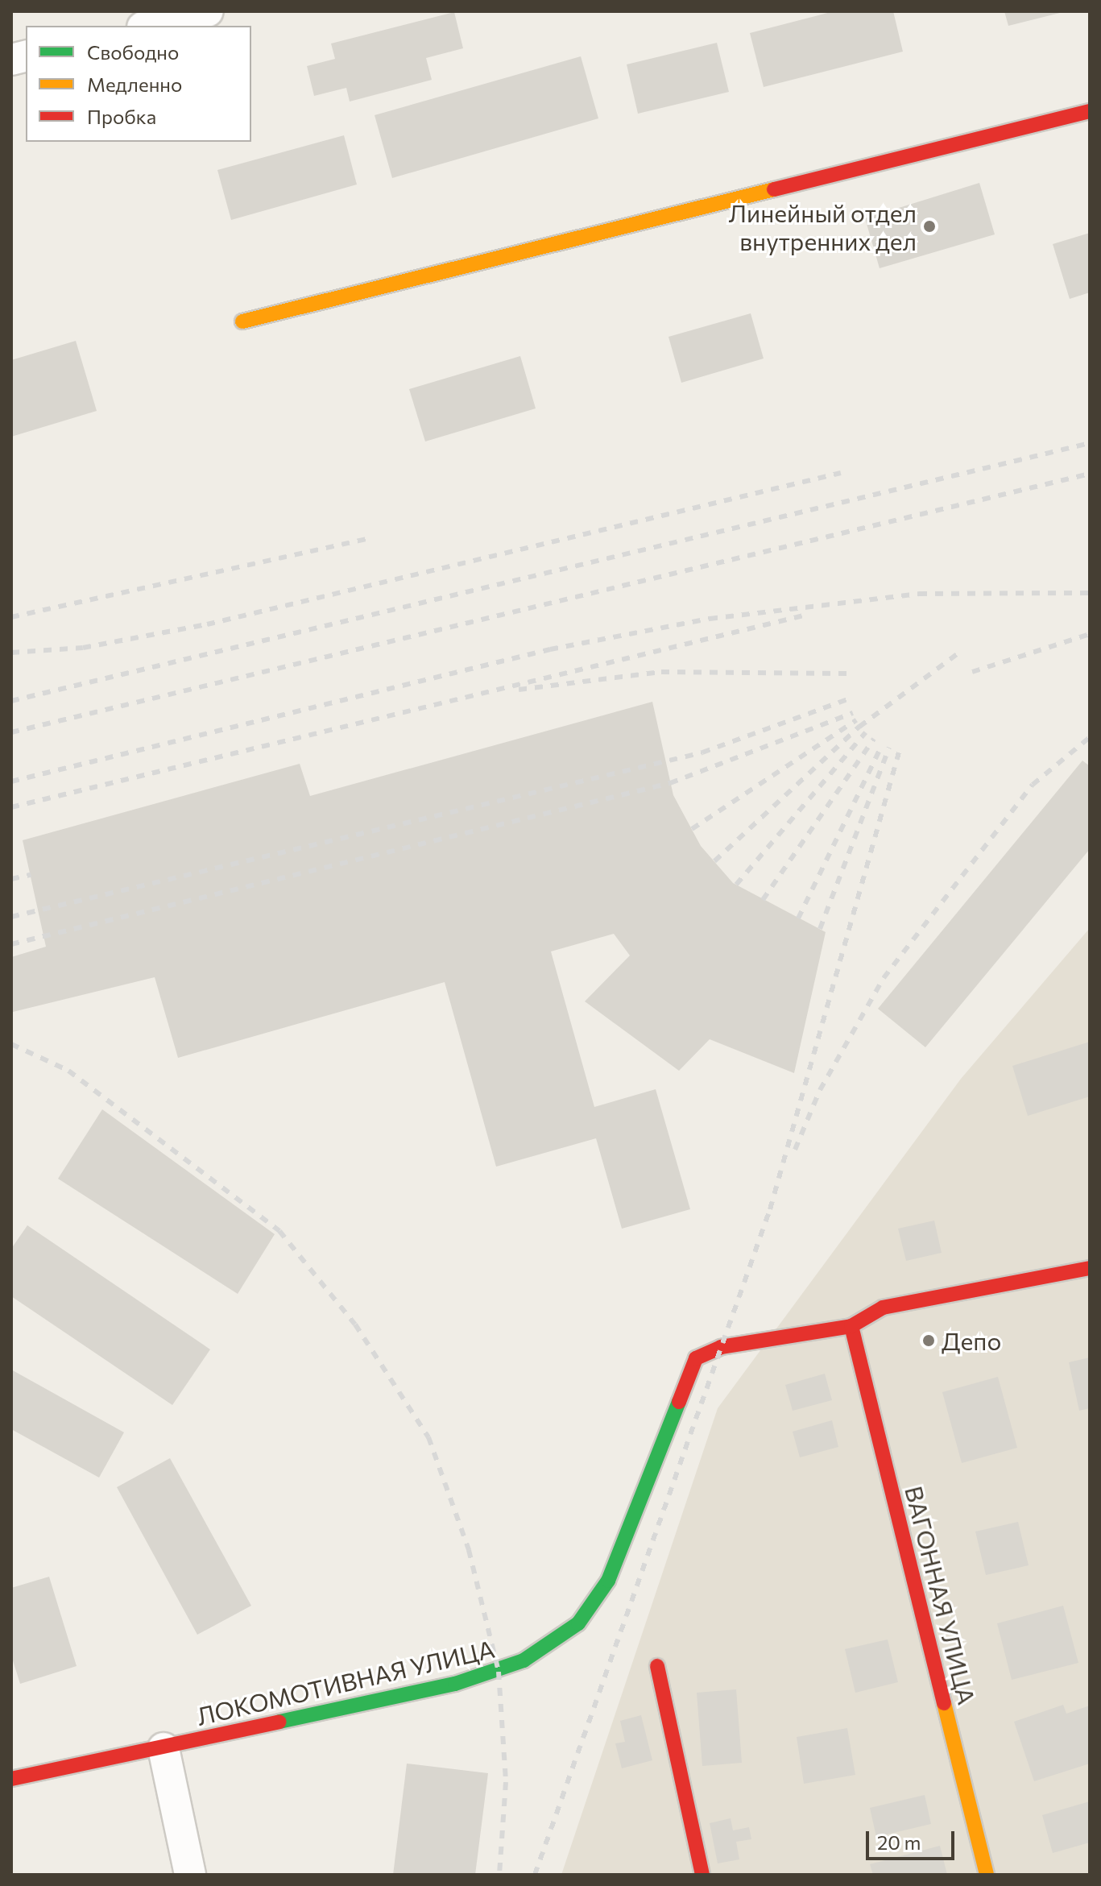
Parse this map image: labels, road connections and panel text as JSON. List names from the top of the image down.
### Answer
{
  "streets": {
    "street": ["ВАГОННАЯ УЛИЦА", "ЛОКОМОТИВНАЯ УЛИЦА"]
  },
  "crossings": [
    ["ВАГОННАЯ УЛИЦА", "ЛОКОМОТИВНАЯ УЛИЦА"]
  ],
  "places": ["Линейный отдел внутренних дел", "Депо"],
  "legend": ["Свободно", "Медленно", "Пробка"],
  "scale_bar": "20 m"
}
